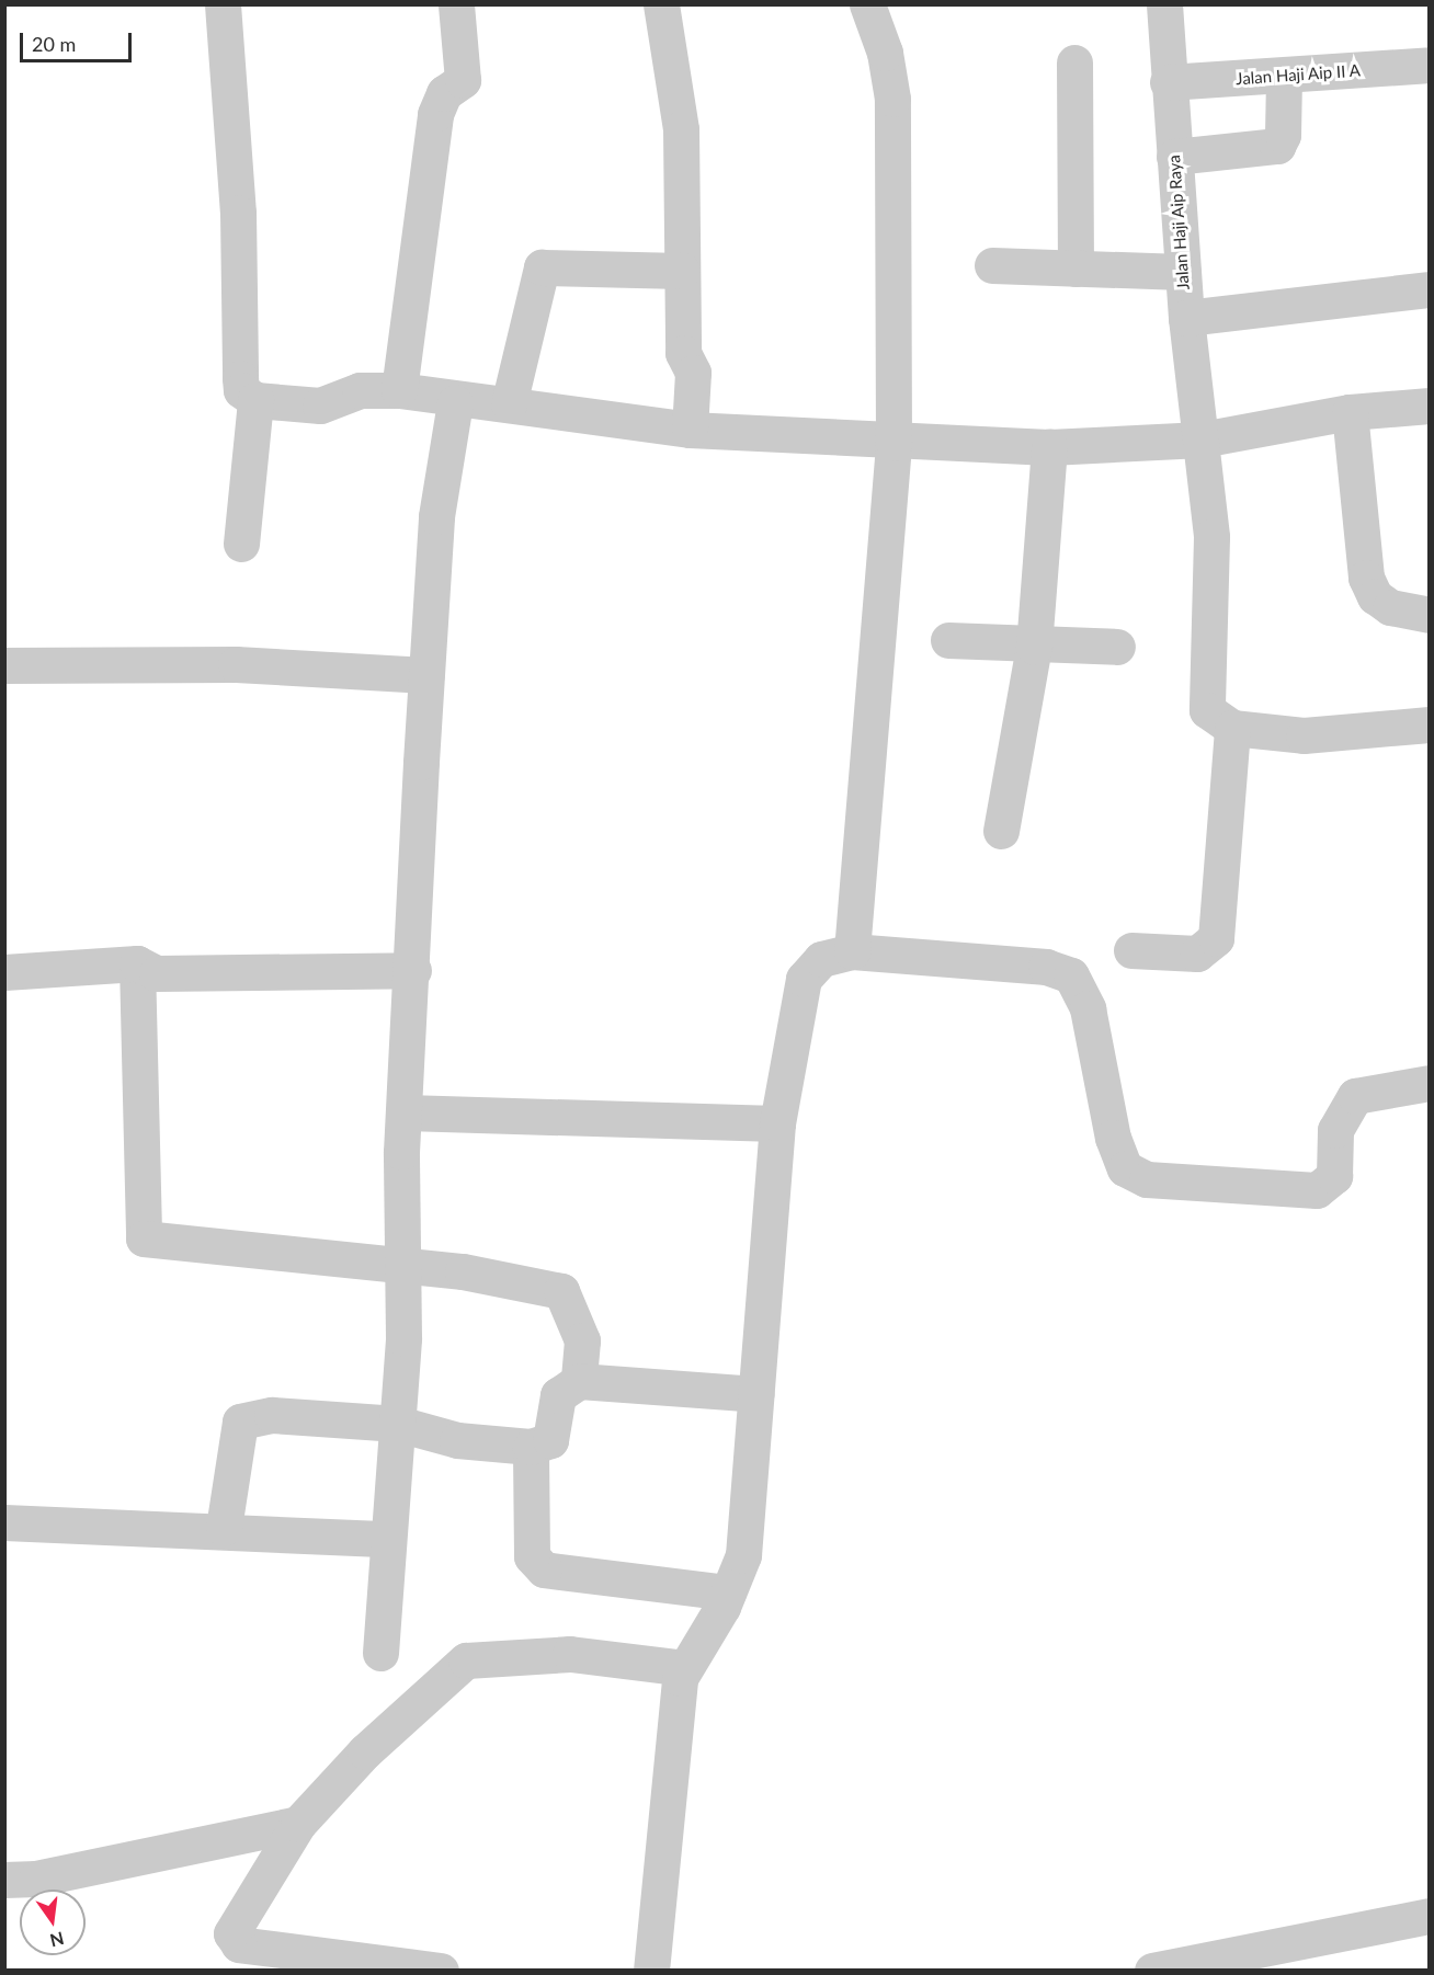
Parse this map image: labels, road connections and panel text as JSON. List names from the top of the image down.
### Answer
{
  "streets": {
    "street": ["Jalan Haji Aip II A", "Jalan Haji Aip Raya"]
  },
  "crossings": [
    ["Jalan Haji Aip II A", "Jalan Haji Aip Raya"]
  ],
  "scale_bar": "20 m",
  "north": "bottom"
}
